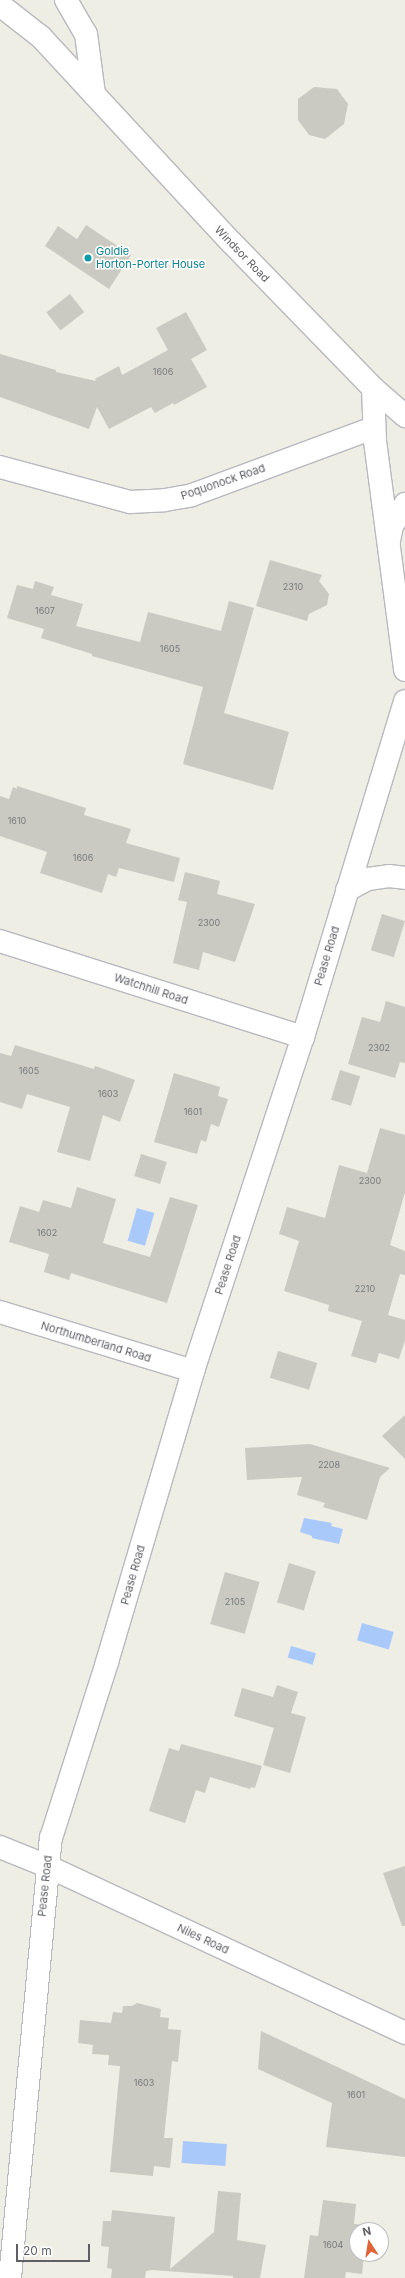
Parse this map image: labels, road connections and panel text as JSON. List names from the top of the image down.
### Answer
{
  "streets": {
    "street": [
      "Windsor Road",
      "Poquonock Road",
      "Pease Road",
      "Watchhill Road",
      "Northumberland Road",
      "Niles Road"
    ]
  },
  "crossings": [
    ["Pease Road", "Watchhill Road"],
    ["Pease Road", "Northumberland Road"],
    ["Pease Road", "Niles Road"]
  ],
  "places": ["Goldie Horton-Porter House"],
  "house_numbers": [
    "1606",
    "2310",
    "1607",
    "1605",
    "1610",
    "1606",
    "2300",
    "2302",
    "1605",
    "1603",
    "1601",
    "2300",
    "1602",
    "2210",
    "2208",
    "2105",
    "1603",
    "1601",
    "1604"
  ],
  "scale_bar": "20 m",
  "north": "top"
}
